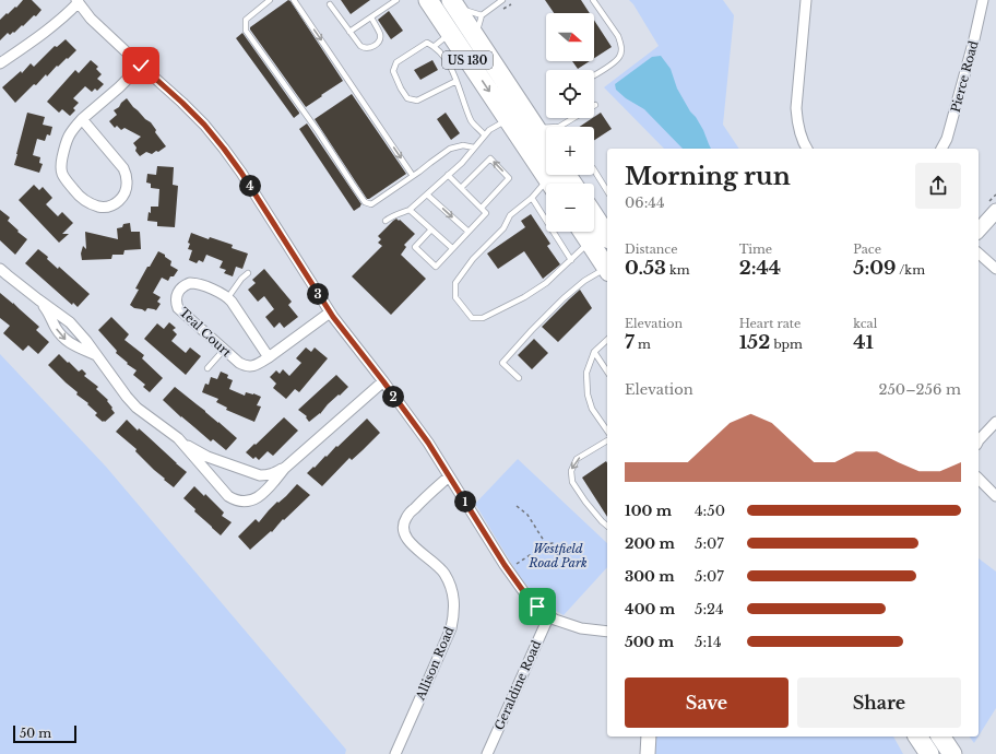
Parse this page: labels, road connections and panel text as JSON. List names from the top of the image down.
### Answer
{
  "streets": {
    "highway": ["US 130"],
    "street": [
      "Pierce Road",
      "Teal Court",
      "Allison Road",
      "Geraldine Road"
    ]
  },
  "parks": ["Westfield Road Park"],
  "scale_bar": "50 m",
  "north": "right",
  "page": {
    "map_buttons": ["+", "−"],
    "heading": ["Morning run", "06:44"],
    "pins": [
      "4",
      "3",
      "2",
      "1"
    ],
    "stats": [
      ["Distance", "0.53 km"],
      ["Time", "2:44"],
      ["Pace", "5:09 /km"],
      ["Elevation", "7 m"],
      ["Heart rate", "152 bpm"],
      ["kcal", "41"]
    ],
    "chart": ["Elevation", "250–256 m"],
    "list": [
      {
        "name": "100 m",
        "note": "4:50"
      },
      {
        "name": "200 m",
        "note": "5:07"
      },
      {
        "name": "300 m",
        "note": "5:07"
      },
      {
        "name": "400 m",
        "note": "5:24"
      },
      {
        "name": "500 m",
        "note": "5:14"
      }
    ],
    "buttons": ["Save", "Share"],
    "scale": "50 m"
  }
}
